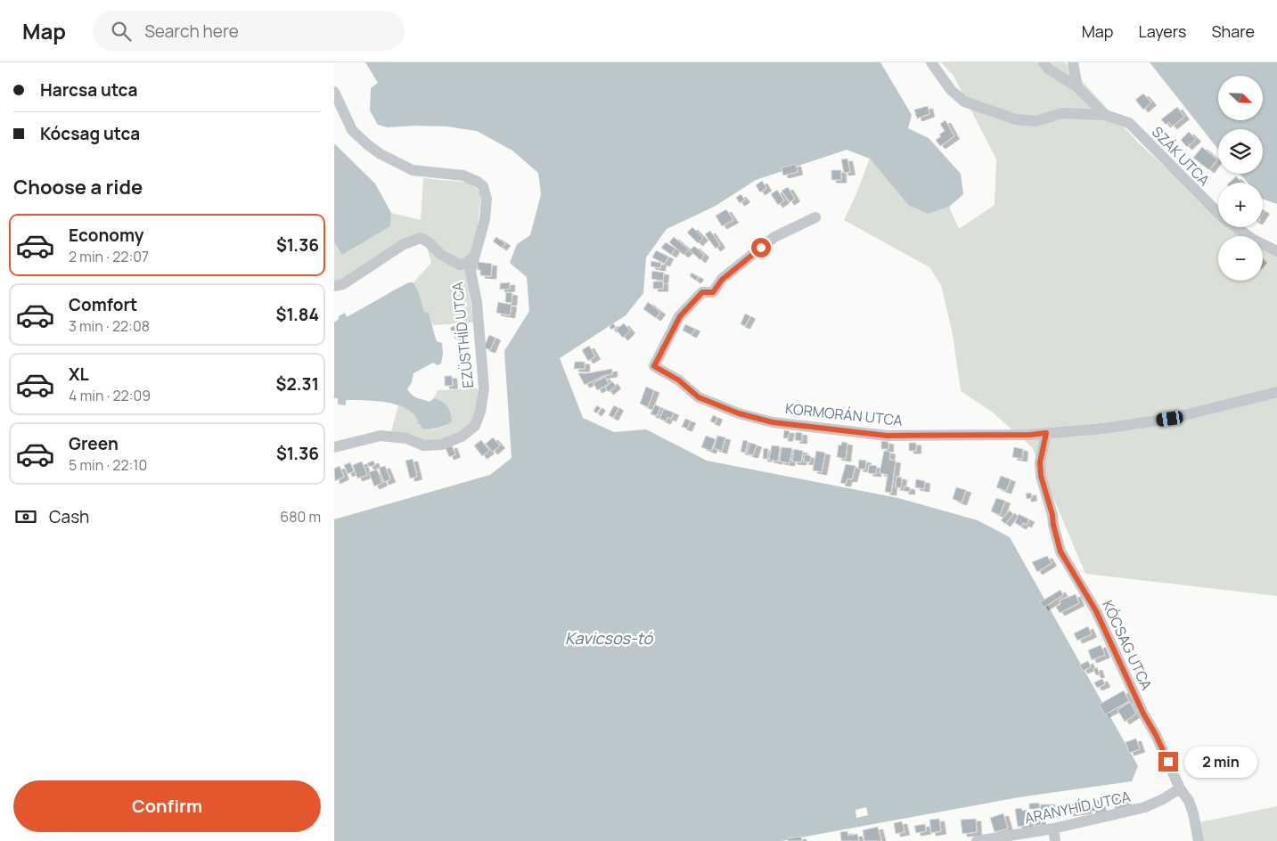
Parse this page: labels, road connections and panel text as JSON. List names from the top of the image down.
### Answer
{
  "streets": {
    "street": [
      "SZÁK UTCA",
      "EZÜSTHÍD UTCA",
      "KORMORÁN UTCA",
      "KÓCSAG UTCA",
      "ARANYHÍD UTCA"
    ]
  },
  "crossings": [
    ["KORMORÁN UTCA", "KÓCSAG UTCA"],
    ["KÓCSAG UTCA", "ARANYHÍD UTCA"]
  ],
  "water": ["Kavicsos-tó"],
  "north": "bottom right",
  "page": {
    "header": "Map",
    "search": "Search here",
    "nav": ["Map", "Layers", "Share"],
    "banner": ["Harcsa utca", "Kócsag utca"],
    "map_buttons": ["+", "−"],
    "heading": "Choose a ride",
    "list": [
      {
        "name": "Economy",
        "note": "2 min · 22:07",
        "value": "$1.36"
      },
      {
        "name": "Comfort",
        "note": "3 min · 22:08",
        "value": "$1.84"
      },
      {
        "name": "XL",
        "note": "4 min · 22:09",
        "value": "$2.31"
      },
      {
        "name": "Green",
        "note": "5 min · 22:10",
        "value": "$1.36"
      }
    ],
    "pay": ["Cash", "680 m"],
    "bubble": "2 min",
    "buttons": "Confirm"
  }
}
